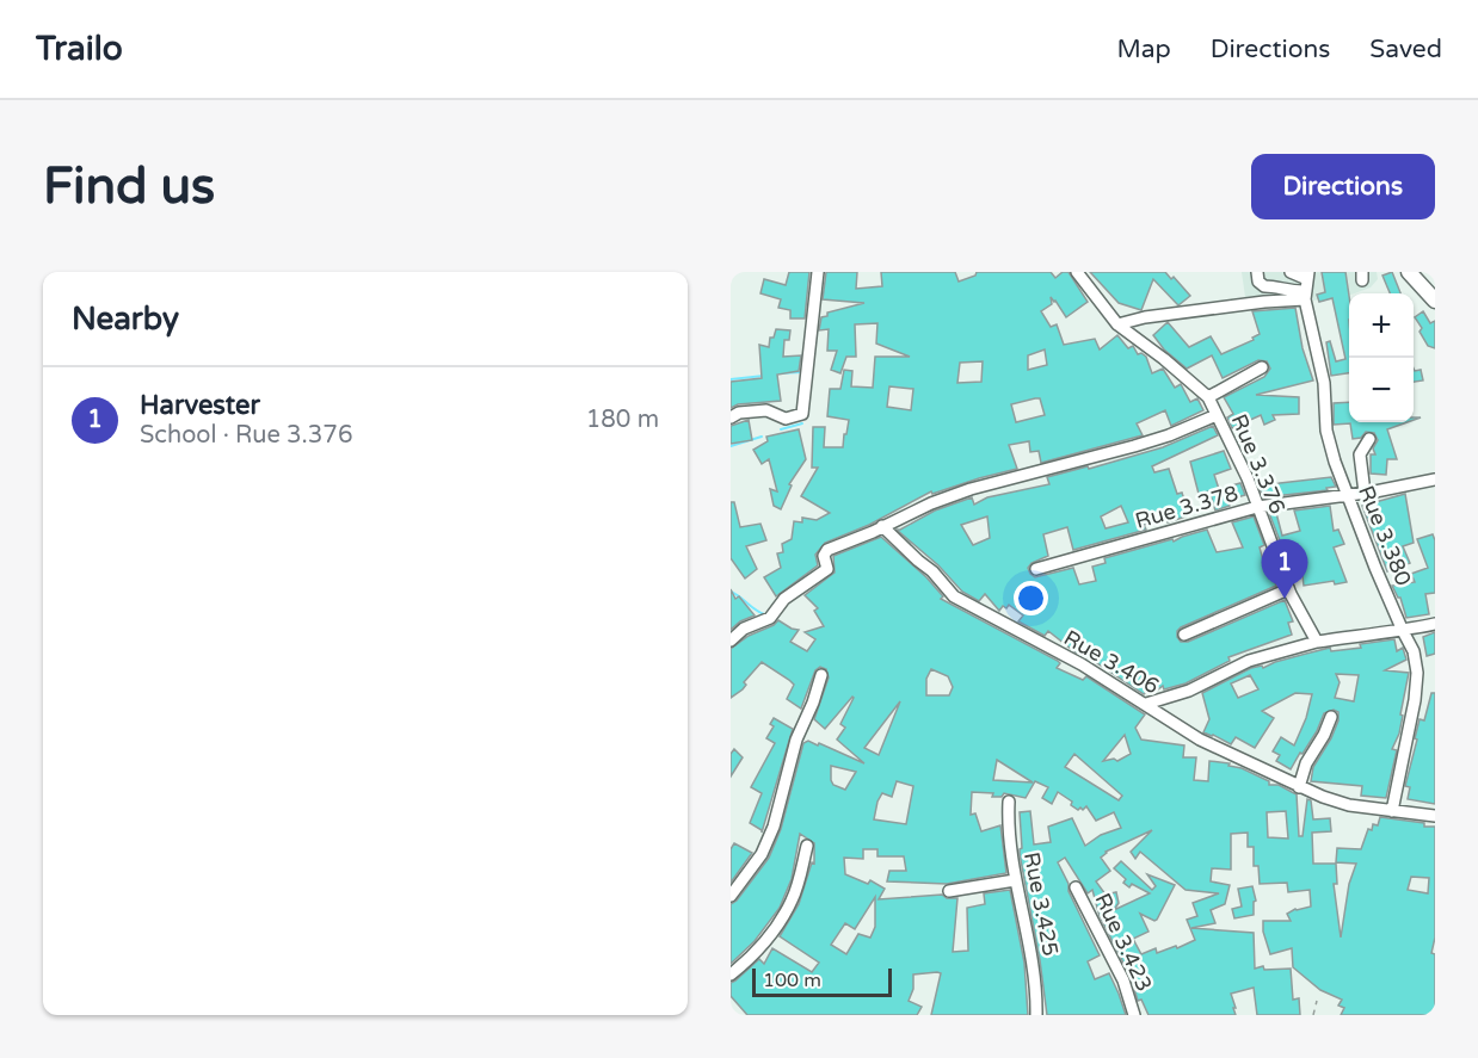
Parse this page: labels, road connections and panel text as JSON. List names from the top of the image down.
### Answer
{
  "streets": {
    "street": [
      "Rue 3.376",
      "Rue 3.378",
      "Rue 3.380",
      "Rue 3.406",
      "Rue 3.425",
      "Rue 3.423"
    ]
  },
  "crossings": [
    ["Rue 3.376", "Rue 3.378"],
    ["Rue 3.378", "Rue 3.380"],
    ["Rue 3.380", "Rue 3.406"]
  ],
  "scale_bar": "100 m",
  "page": {
    "header": "Trailo",
    "nav": ["Map", "Directions", "Saved"],
    "buttons": "Directions",
    "title": "Find us",
    "heading": "Nearby",
    "map_buttons": ["+", "−"],
    "list": [
      {
        "mark": "1",
        "name": "Harvester",
        "note": "School · Rue 3.376",
        "value": "180 m"
      }
    ],
    "pins": "1",
    "scale": "100 m"
  }
}
